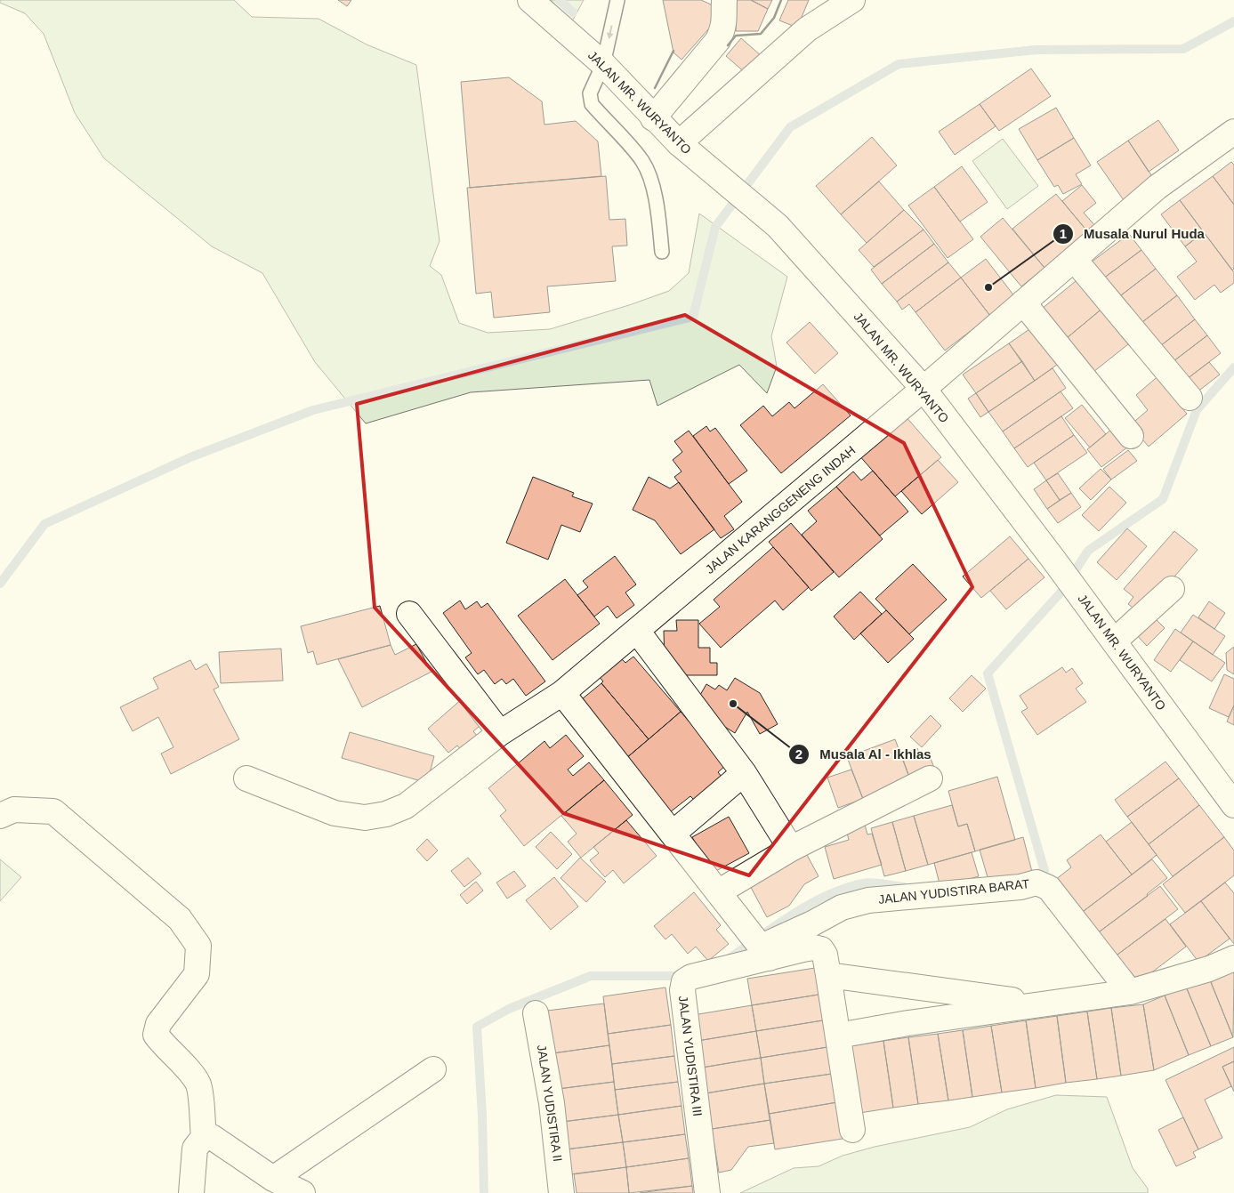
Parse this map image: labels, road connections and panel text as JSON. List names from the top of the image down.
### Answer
{
  "streets": {
    "street": [
      "JALAN MR. WURYANTO",
      "JALAN KARANGGENENG INDAH",
      "JALAN YUDISTIRA BARAT",
      "JALAN YUDISTIRA III",
      "JALAN YUDISTIRA II"
    ]
  },
  "crossings": [
    ["JALAN MR. WURYANTO", "JALAN KARANGGENENG INDAH"],
    ["JALAN YUDISTIRA BARAT", "JALAN YUDISTIRA III"]
  ],
  "places": ["Musala Nurul Huda", "Musala Al - Ikhlas"]
}
